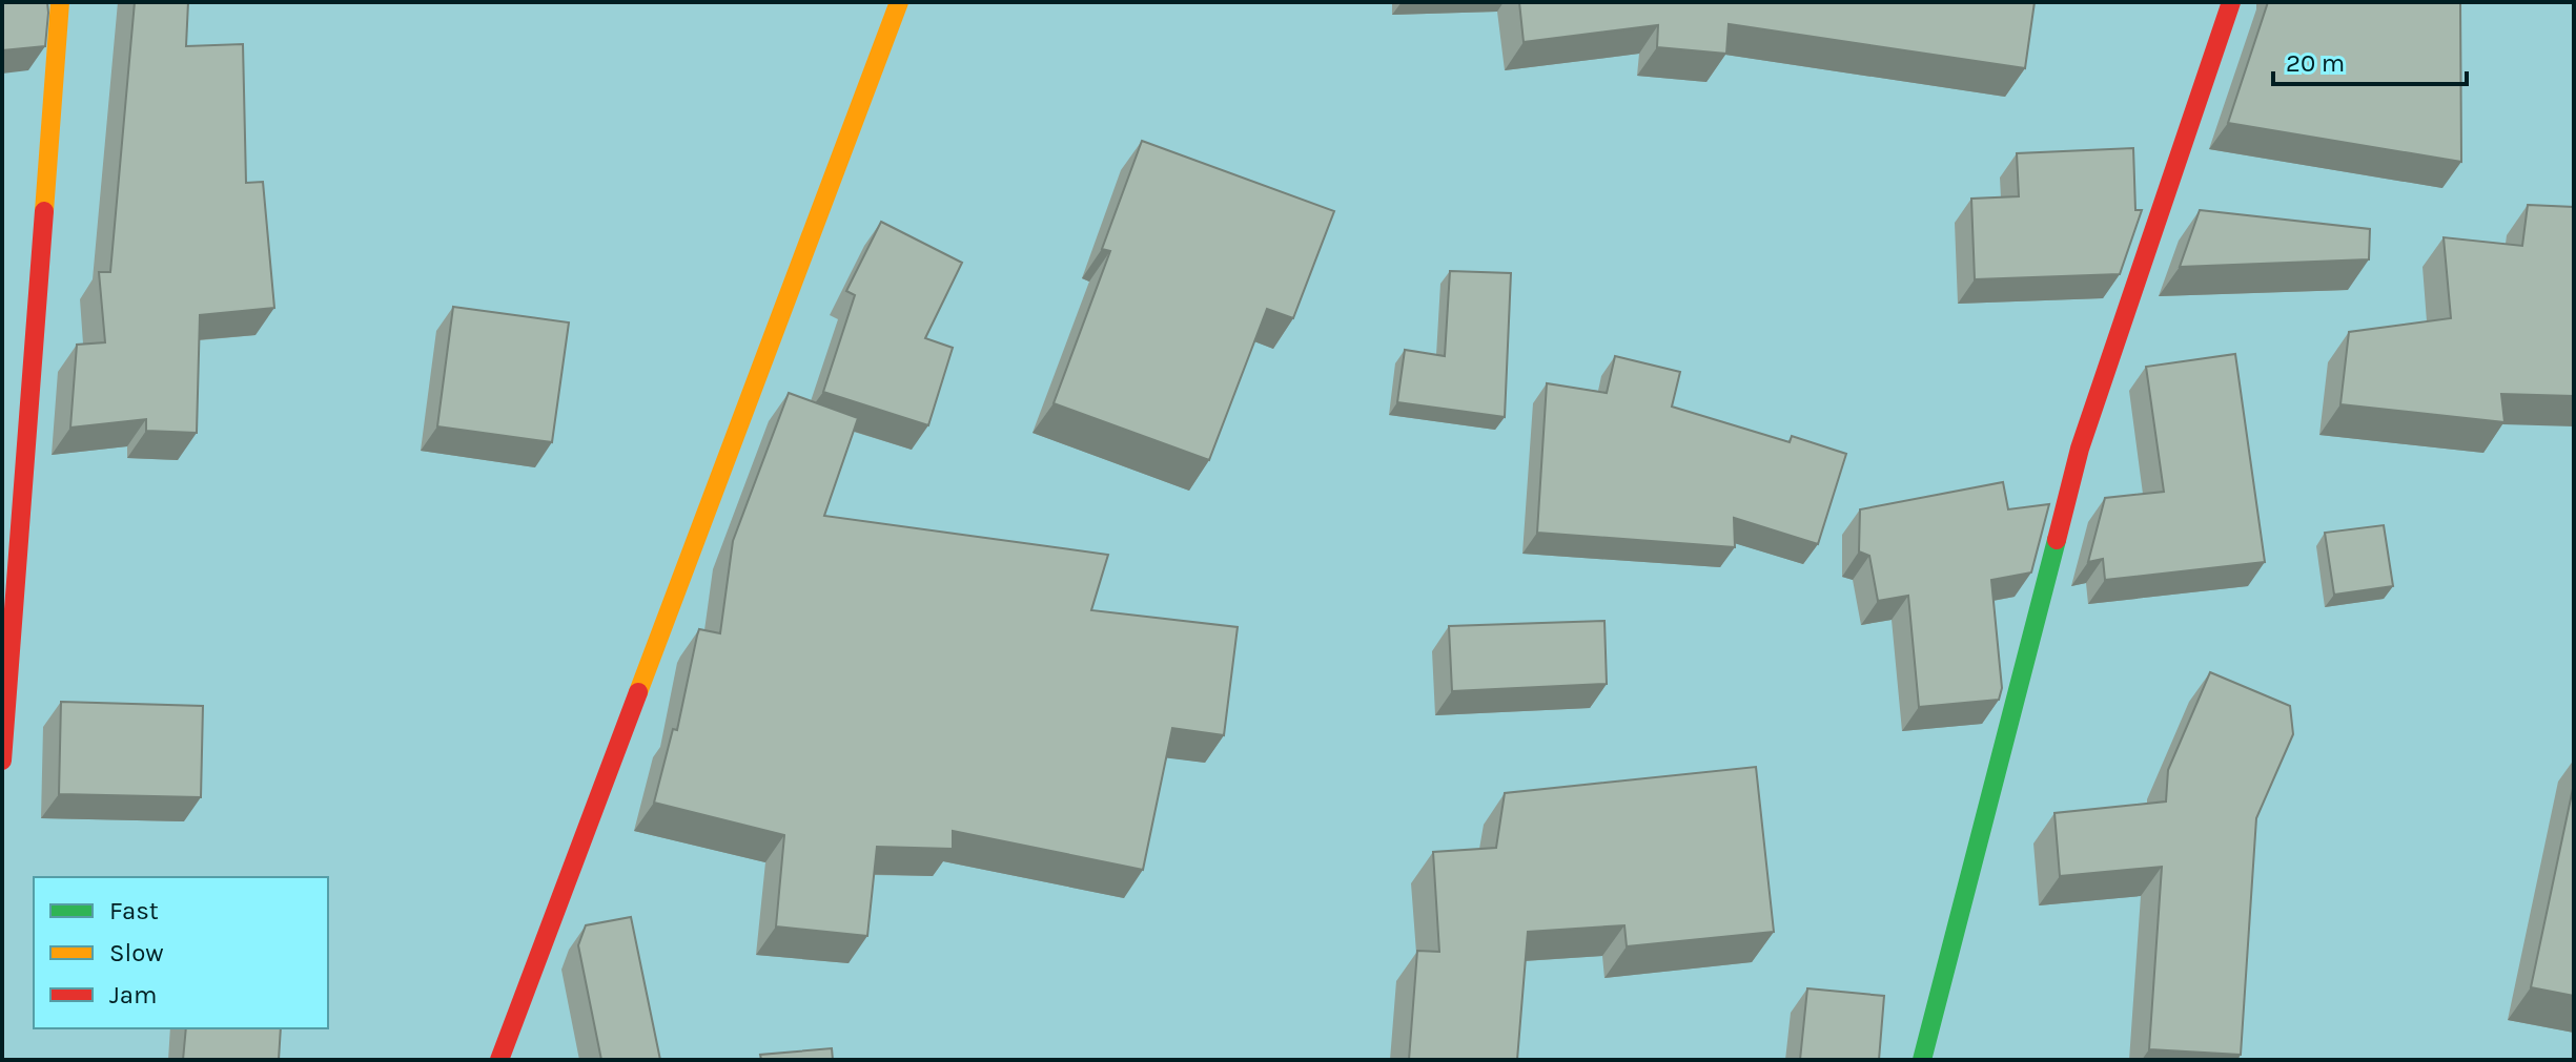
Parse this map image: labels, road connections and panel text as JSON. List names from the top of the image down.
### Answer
{
  "legend": ["Fast", "Slow", "Jam"],
  "scale_bar": "20 m"
}
